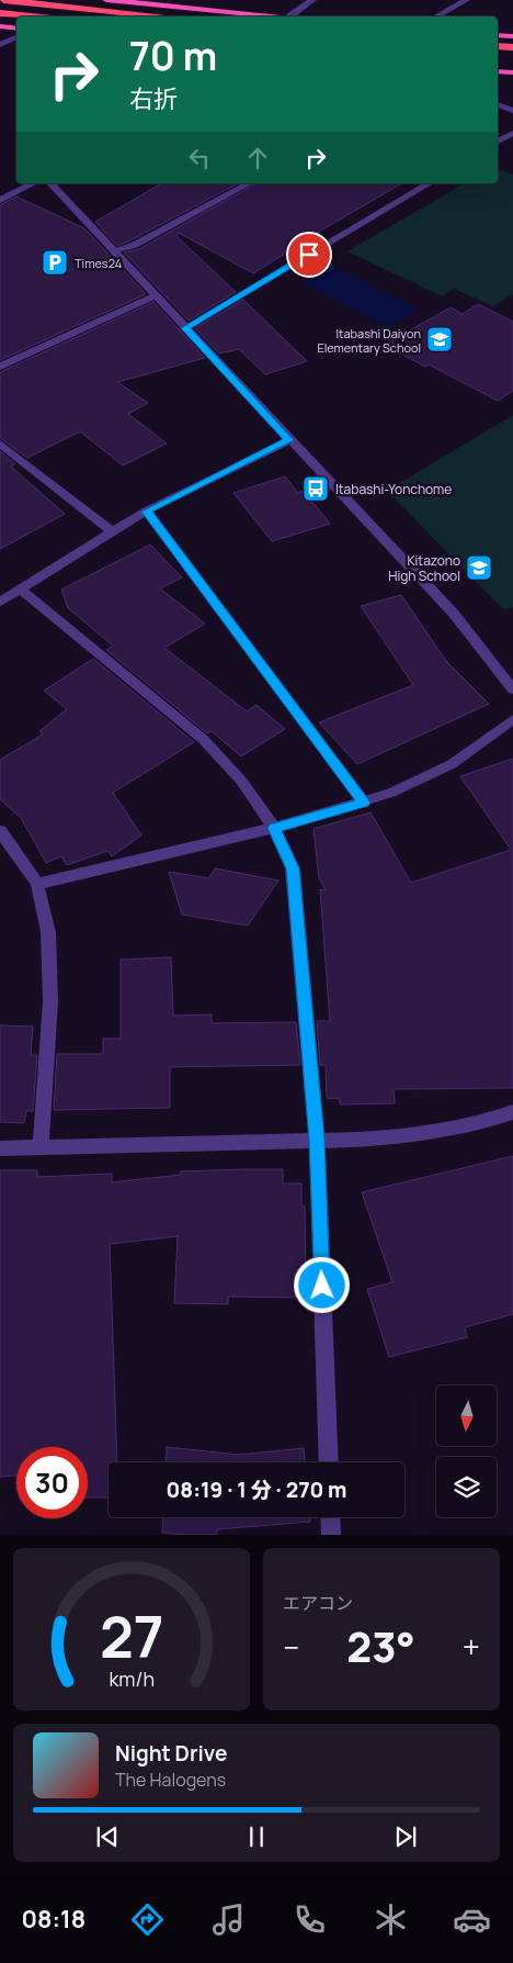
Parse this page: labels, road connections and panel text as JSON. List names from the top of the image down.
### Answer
{
  "places": {
    "parking": ["Times24"],
    "school or university": ["Itabashi Daiyon Elementary School", "Kitazono High School"],
    "bus stop": ["Itabashi-Yonchome"]
  },
  "north": "bottom",
  "page": {
    "turn": ["70 m", "右折"],
    "limit": "30",
    "trip": "08:19 · 1 分 · 270 m",
    "tile": "エアコン",
    "heat": ["−", "23°", "+"],
    "song": ["Night Drive", "The Halogens"],
    "tabs": "08:18",
    "gauge": ["27", "km/h"]
  }
}
